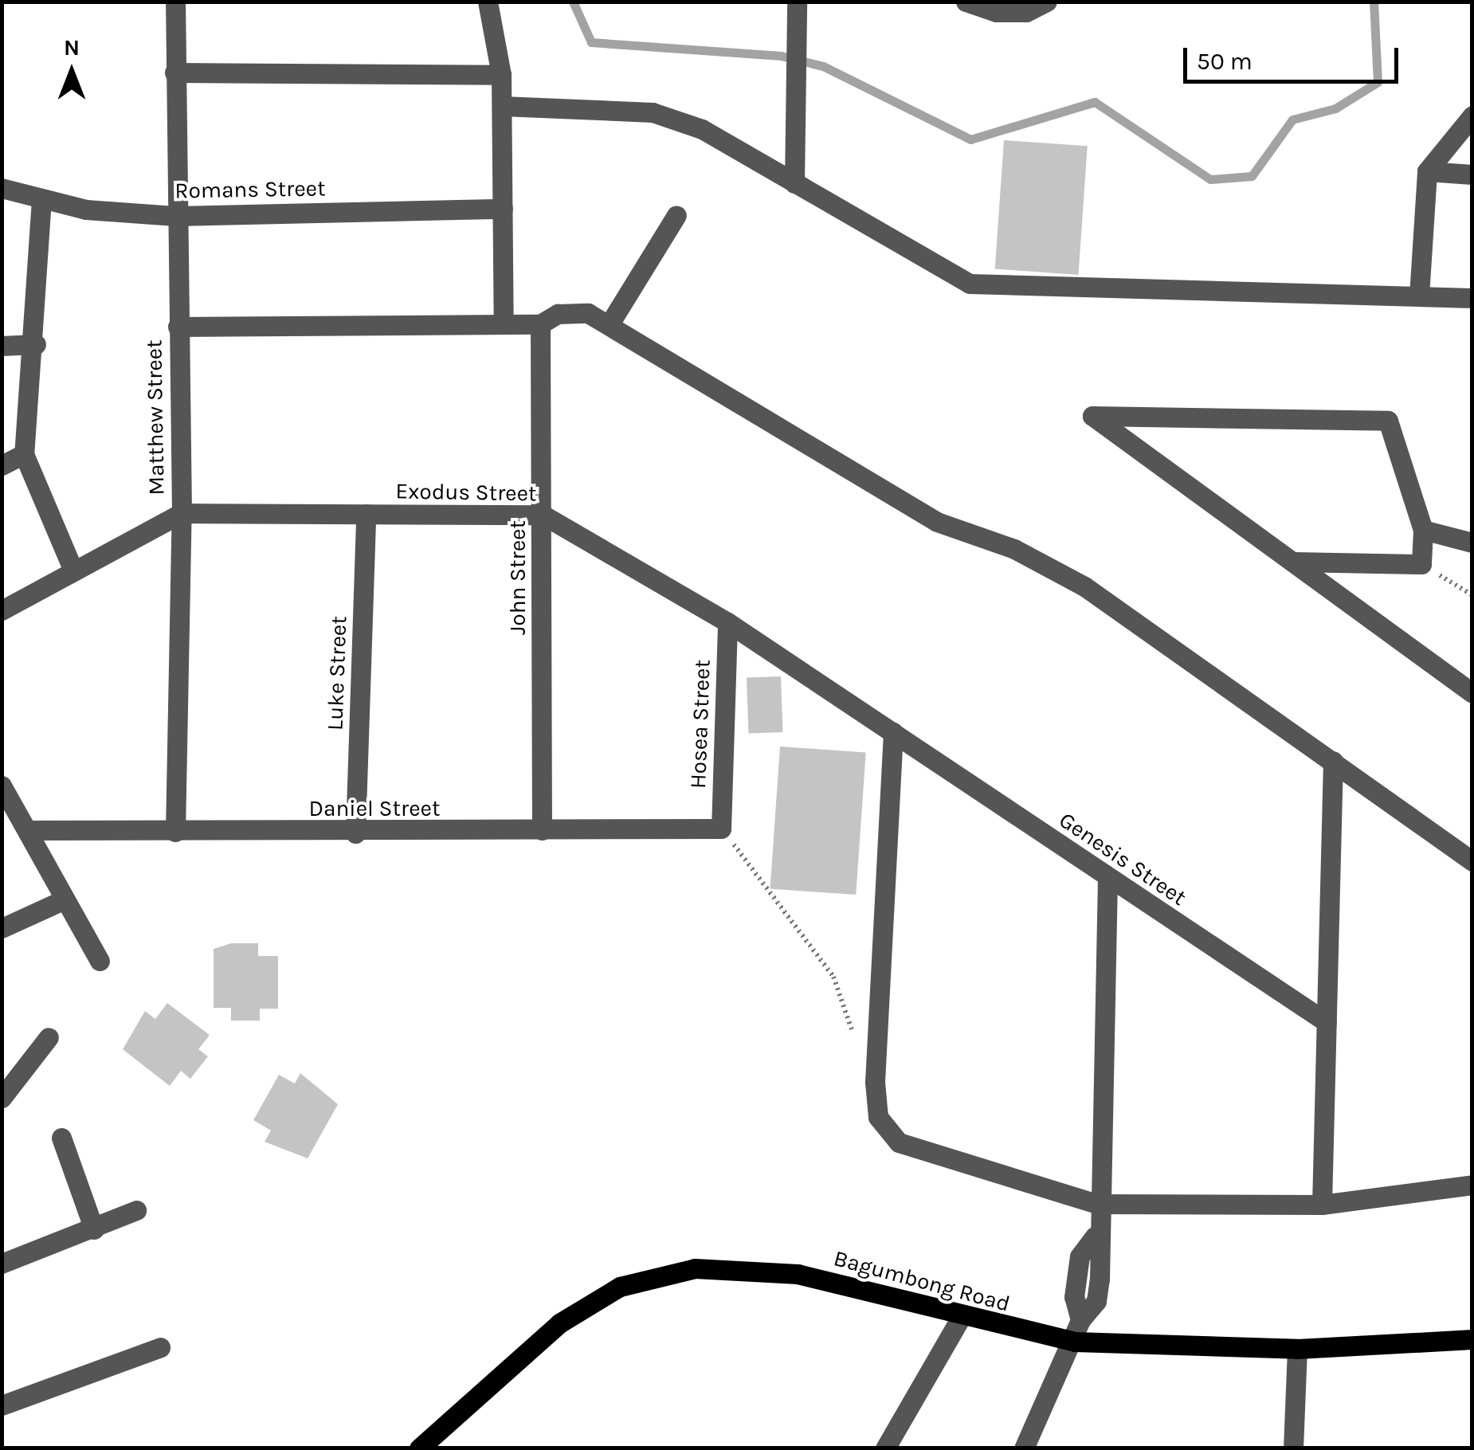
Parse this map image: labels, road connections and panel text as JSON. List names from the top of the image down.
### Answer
{
  "streets": {
    "main road": ["Bagumbong Road"],
    "street": [
      "Romans Street",
      "Matthew Street",
      "Exodus Street",
      "John Street",
      "Luke Street",
      "Hosea Street",
      "Daniel Street",
      "Genesis Street"
    ]
  },
  "crossings": [
    ["Romans Street", "Matthew Street"],
    ["Matthew Street", "Exodus Street"],
    ["Matthew Street", "Daniel Street"],
    ["Exodus Street", "John Street"],
    ["Exodus Street", "Luke Street"],
    ["Exodus Street", "Hosea Street"],
    ["Exodus Street", "Genesis Street"],
    ["John Street", "Daniel Street"],
    ["Luke Street", "Daniel Street"],
    ["Hosea Street", "Daniel Street"]
  ],
  "scale_bar": "50 m",
  "north": "top"
}
